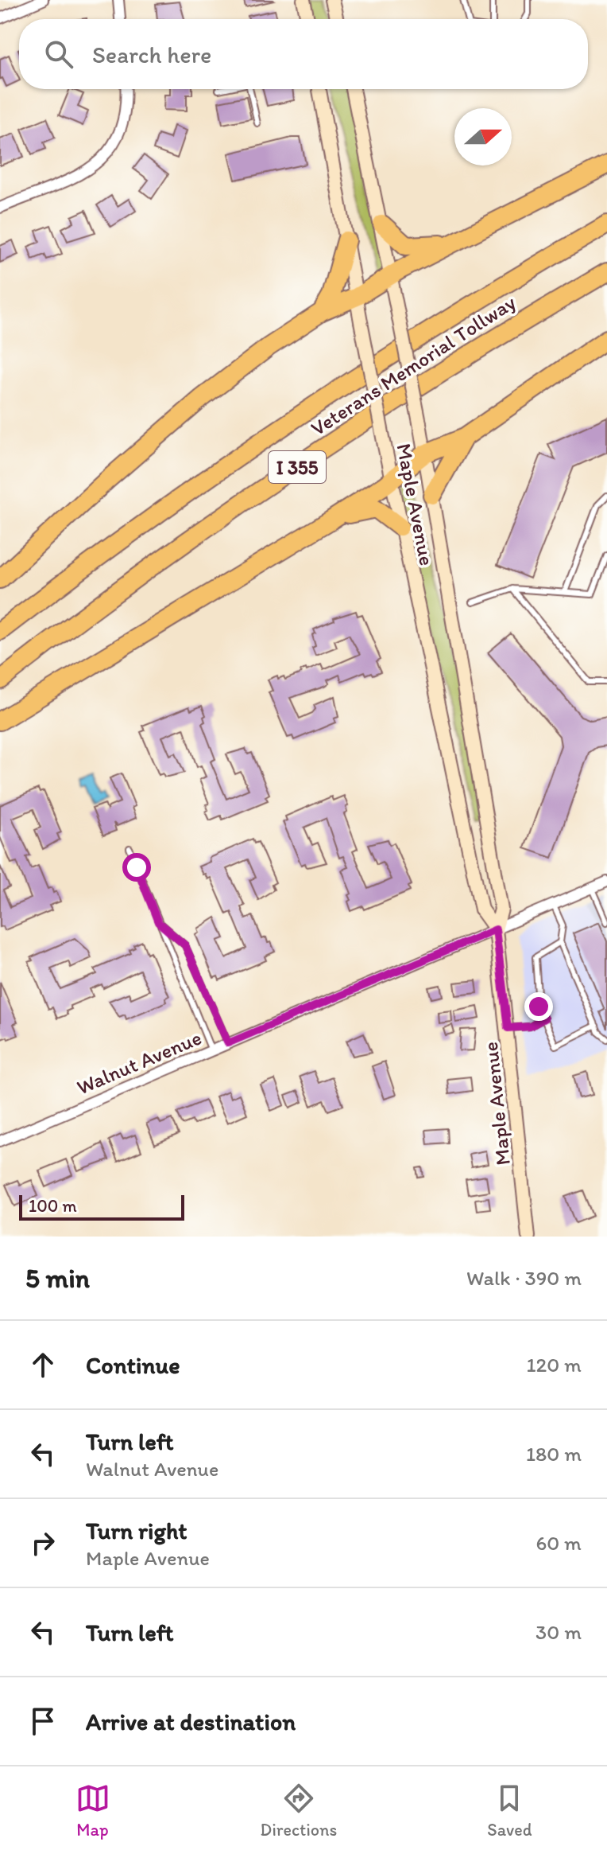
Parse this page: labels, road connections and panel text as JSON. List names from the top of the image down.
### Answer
{
  "streets": {
    "highway": ["Veterans Memorial Tollway", "I 355"],
    "main road": ["Maple Avenue"],
    "street": ["Walnut Avenue"]
  },
  "crossings": [
    ["Maple Avenue", "Walnut Avenue"]
  ],
  "scale_bar": "100 m",
  "north": "right",
  "page": {
    "search": "Search here",
    "scale": "100 m",
    "heading": ["5 min", "Walk · 390 m"],
    "list": [
      ["Continue", "120 m"],
      ["Turn left", "Walnut Avenue", "180 m"],
      ["Turn right", "Maple Avenue", "60 m"],
      ["Turn left", "30 m"],
      "Arrive at destination"
    ],
    "nav": ["Map", "Directions", "Saved"]
  }
}
